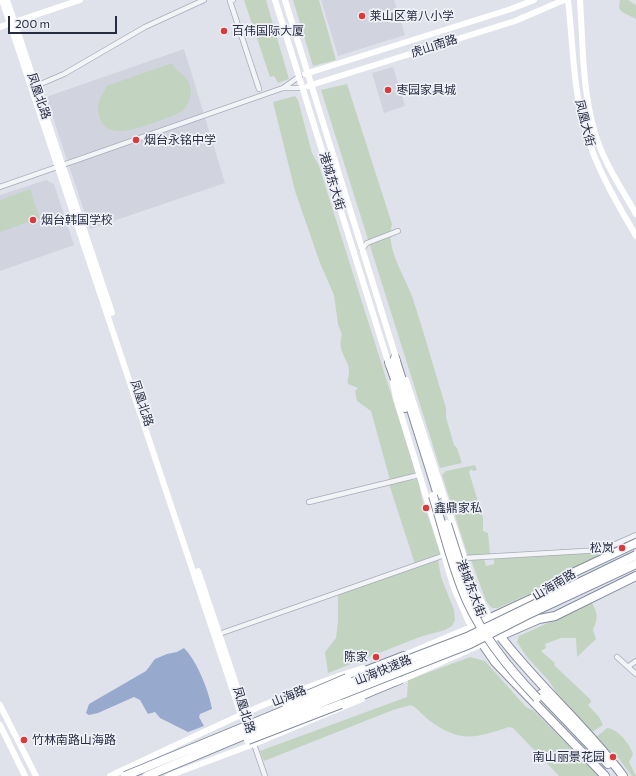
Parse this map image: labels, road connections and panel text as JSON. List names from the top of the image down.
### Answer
{
  "streets": {
    "highway": ["港城东大街", "山海南路", "山海快速路"],
    "main road": [
      "虎山南路",
      "凤凰北路",
      "凤凰大街",
      "山海路"
    ]
  },
  "crossings": [
    ["虎山南路", "港城东大街"],
    ["凤凰北路", "山海路"],
    ["港城东大街", "山海南路"],
    ["港城东大街", "山海路"],
    ["山海南路", "山海路"]
  ],
  "places": [
    "莱山区第八小学",
    "百伟国际大厦",
    "枣园家具城",
    "烟台永铭中学",
    "烟台韩国学校",
    "鑫鼎家私",
    "松岚",
    "陈家",
    "竹林南路山海路",
    "南山丽景花园"
  ],
  "scale_bar": "200 m"
}
